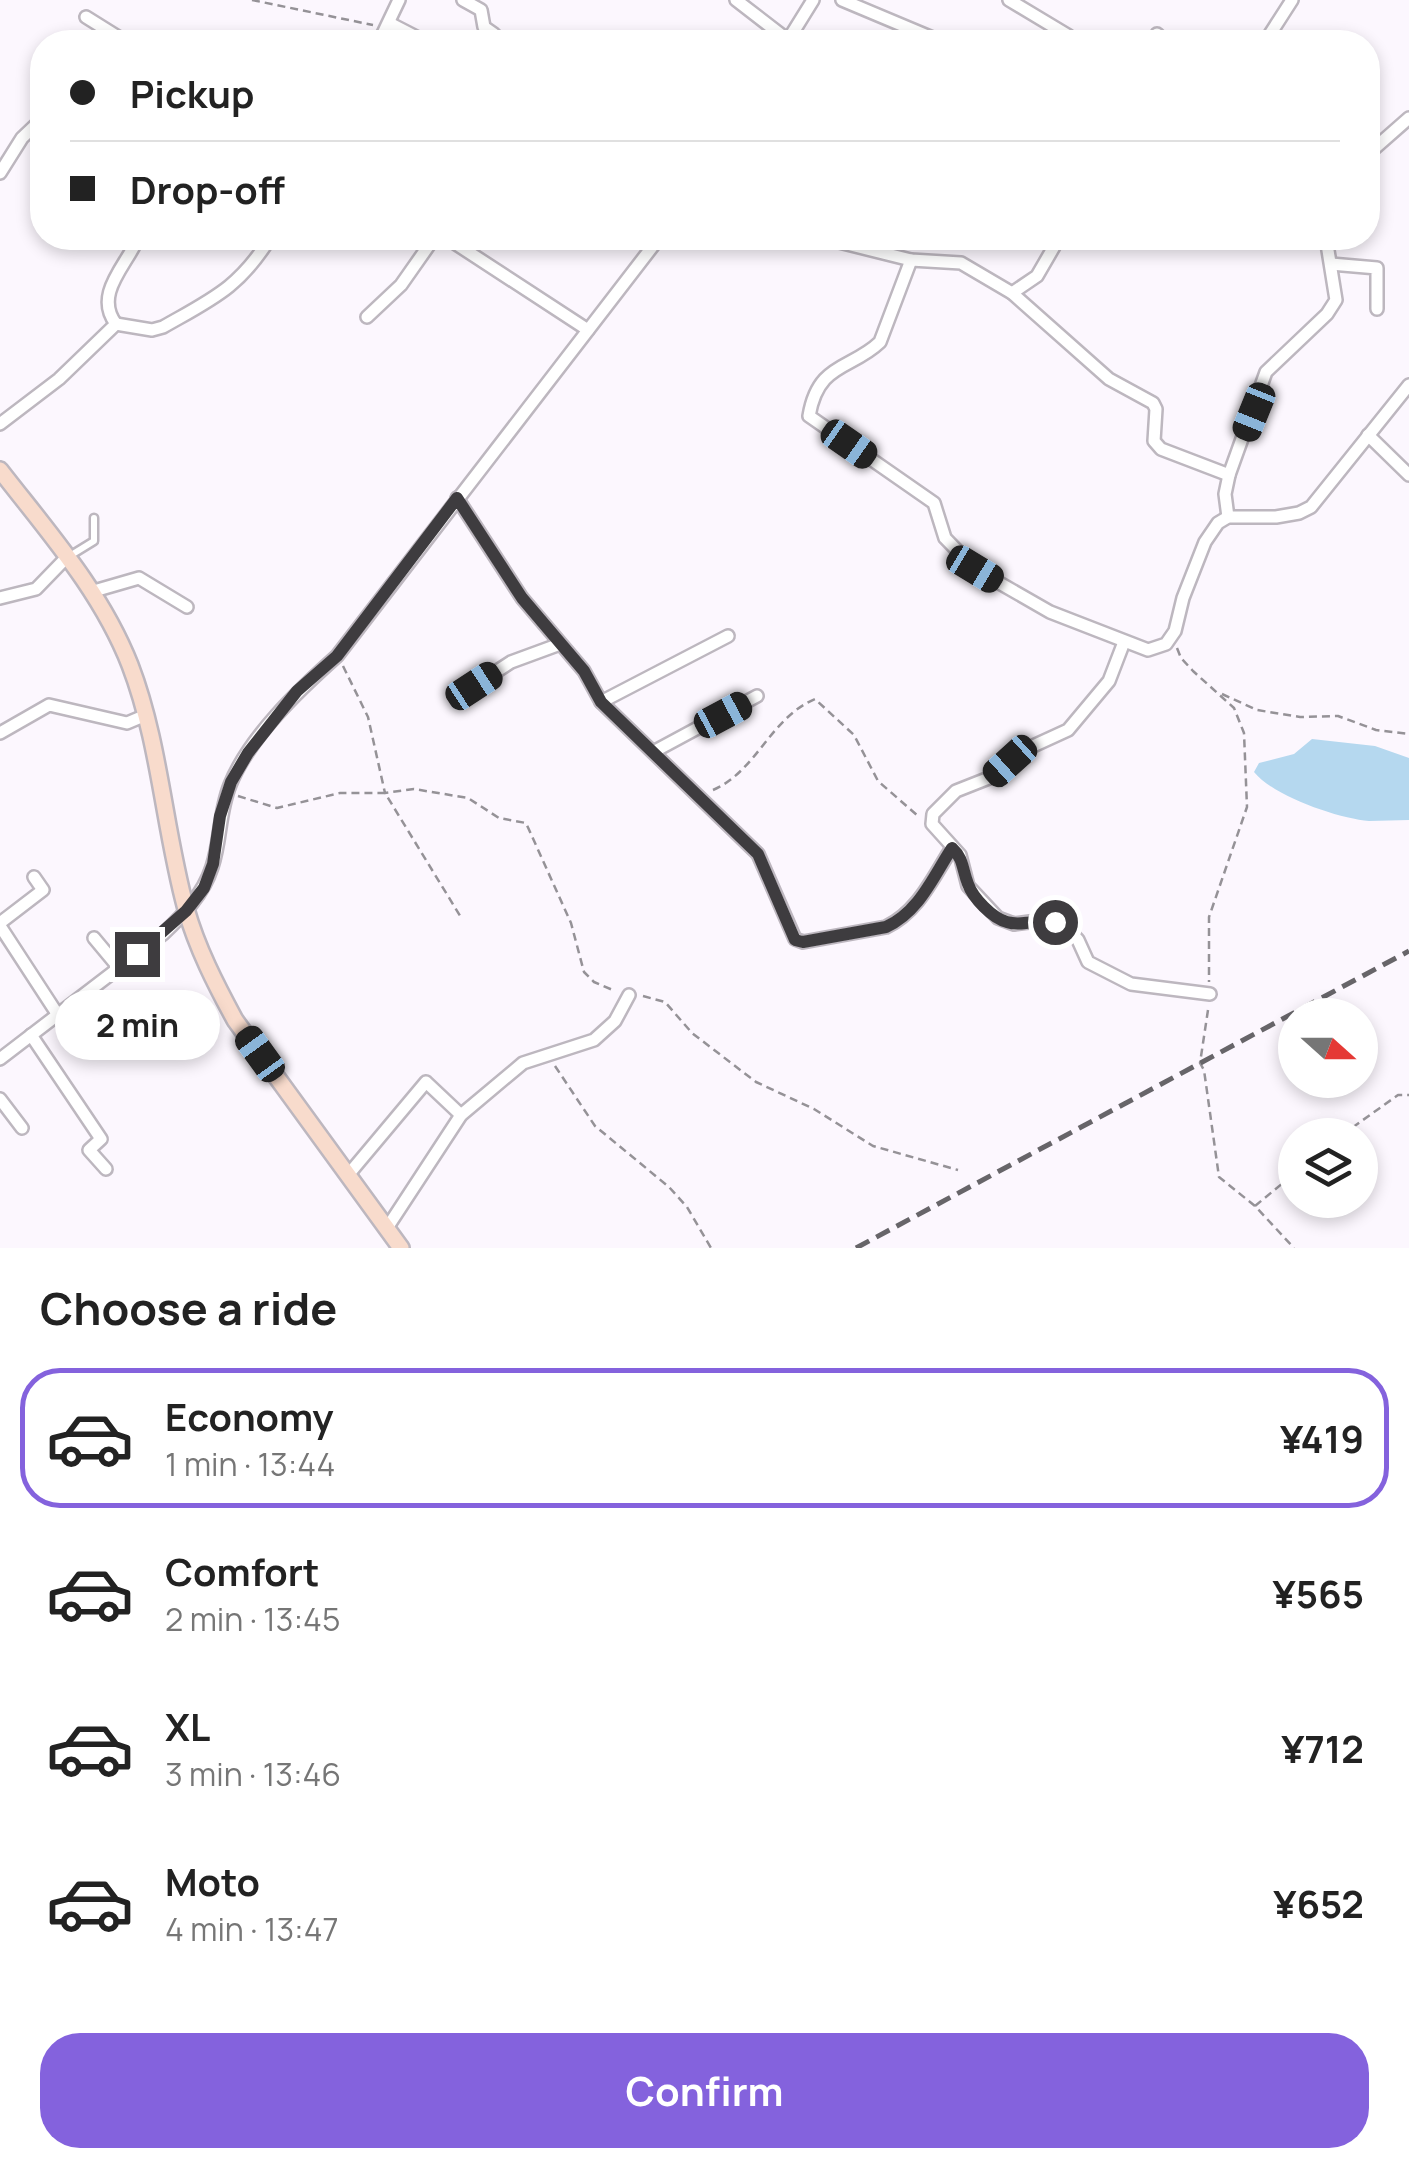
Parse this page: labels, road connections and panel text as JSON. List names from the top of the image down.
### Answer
{
  "north": "right",
  "page": {
    "banner": ["Pickup", "Drop-off"],
    "bubble": "2 min",
    "heading": "Choose a ride",
    "list": [
      {
        "name": "Economy",
        "note": "1 min · 13:44",
        "value": "¥419"
      },
      {
        "name": "Comfort",
        "note": "2 min · 13:45",
        "value": "¥565"
      },
      {
        "name": "XL",
        "note": "3 min · 13:46",
        "value": "¥712"
      },
      {
        "name": "Moto",
        "note": "4 min · 13:47",
        "value": "¥652"
      }
    ],
    "buttons": "Confirm"
  }
}
